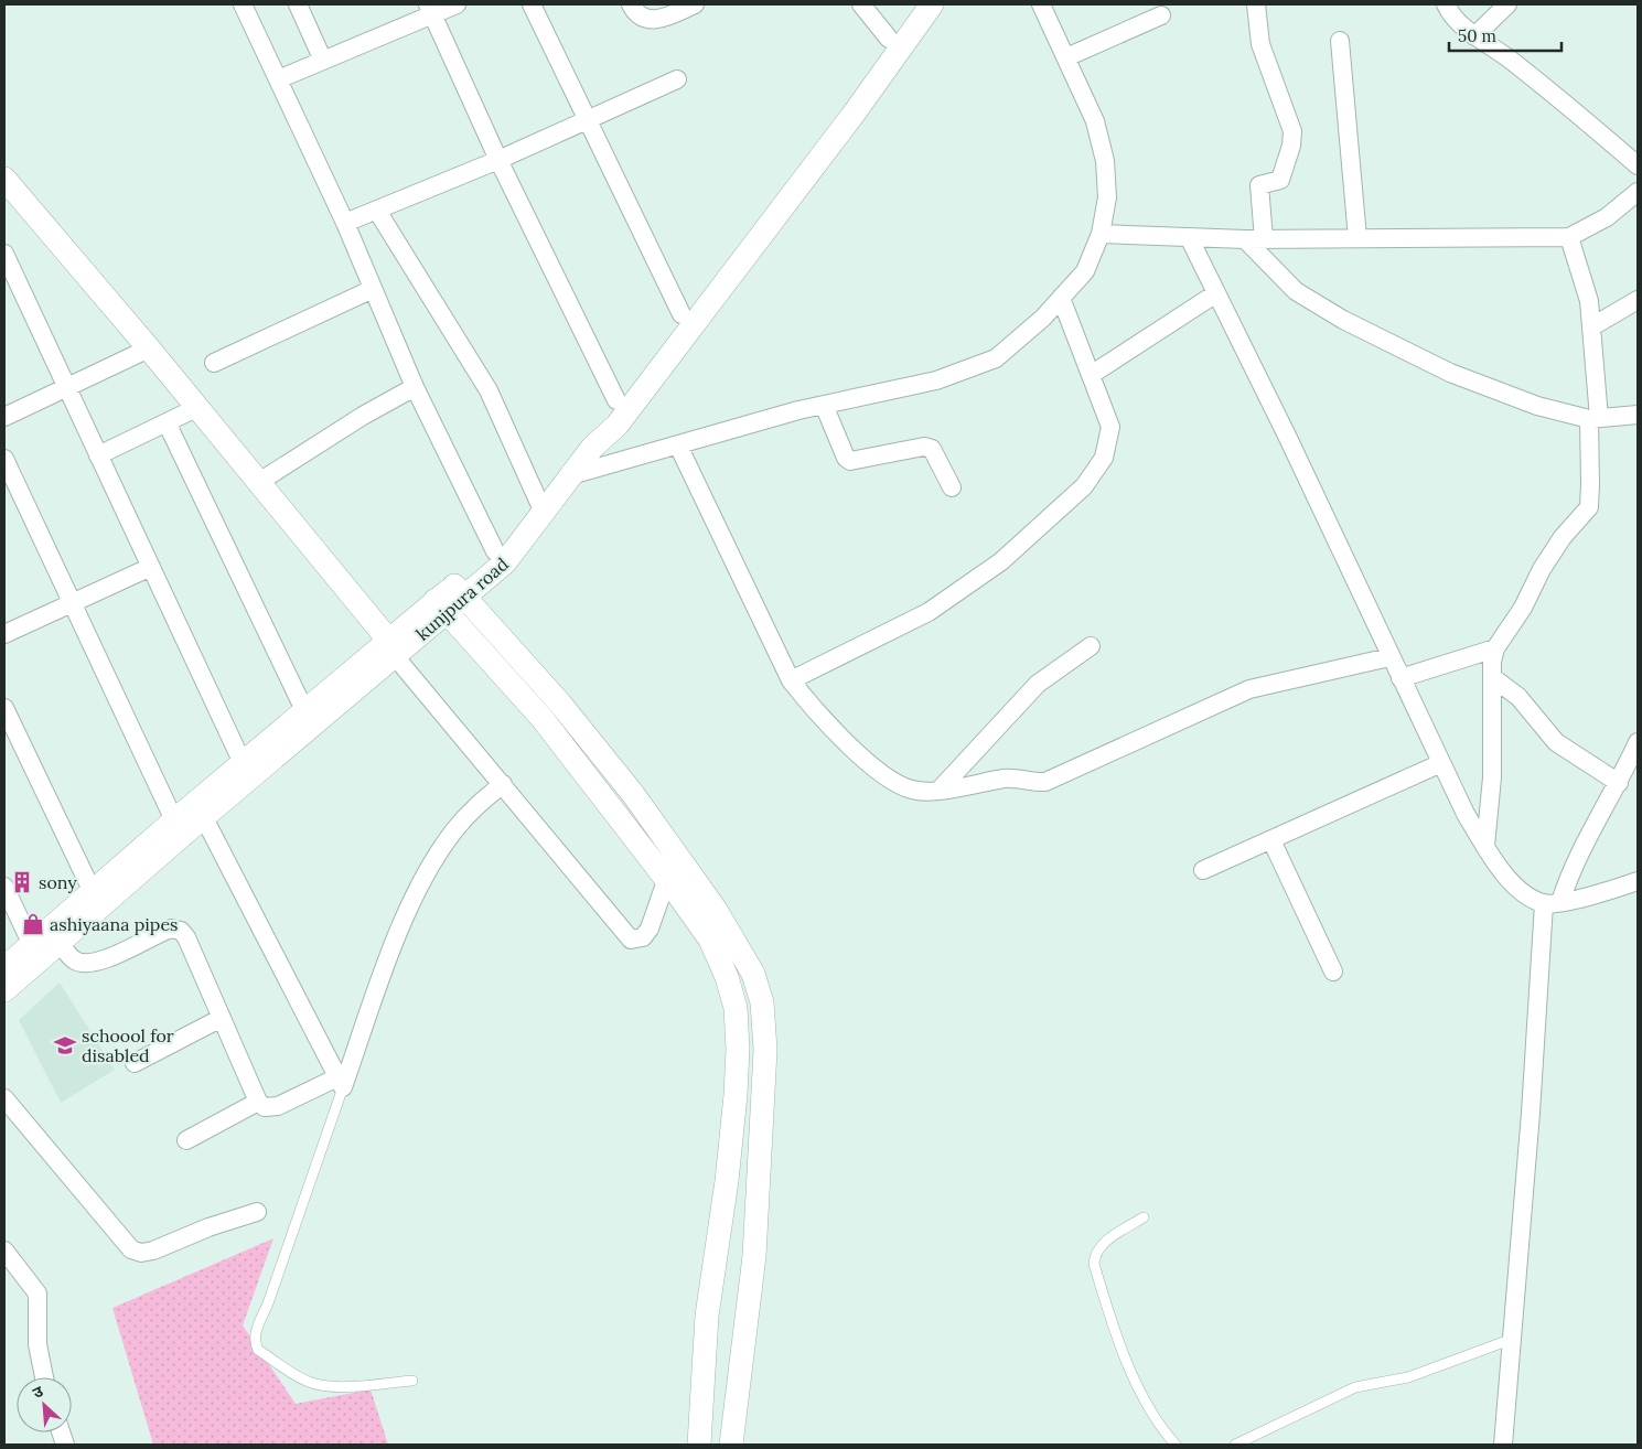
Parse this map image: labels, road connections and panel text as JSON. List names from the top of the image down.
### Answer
{
  "streets": {
    "street": ["kunjpura road"]
  },
  "places": {
    "building": ["sony"],
    "shop": ["ashiyaana pipes"],
    "school or university": ["schoool for disabled"]
  },
  "scale_bar": "50 m",
  "north": "top left"
}
